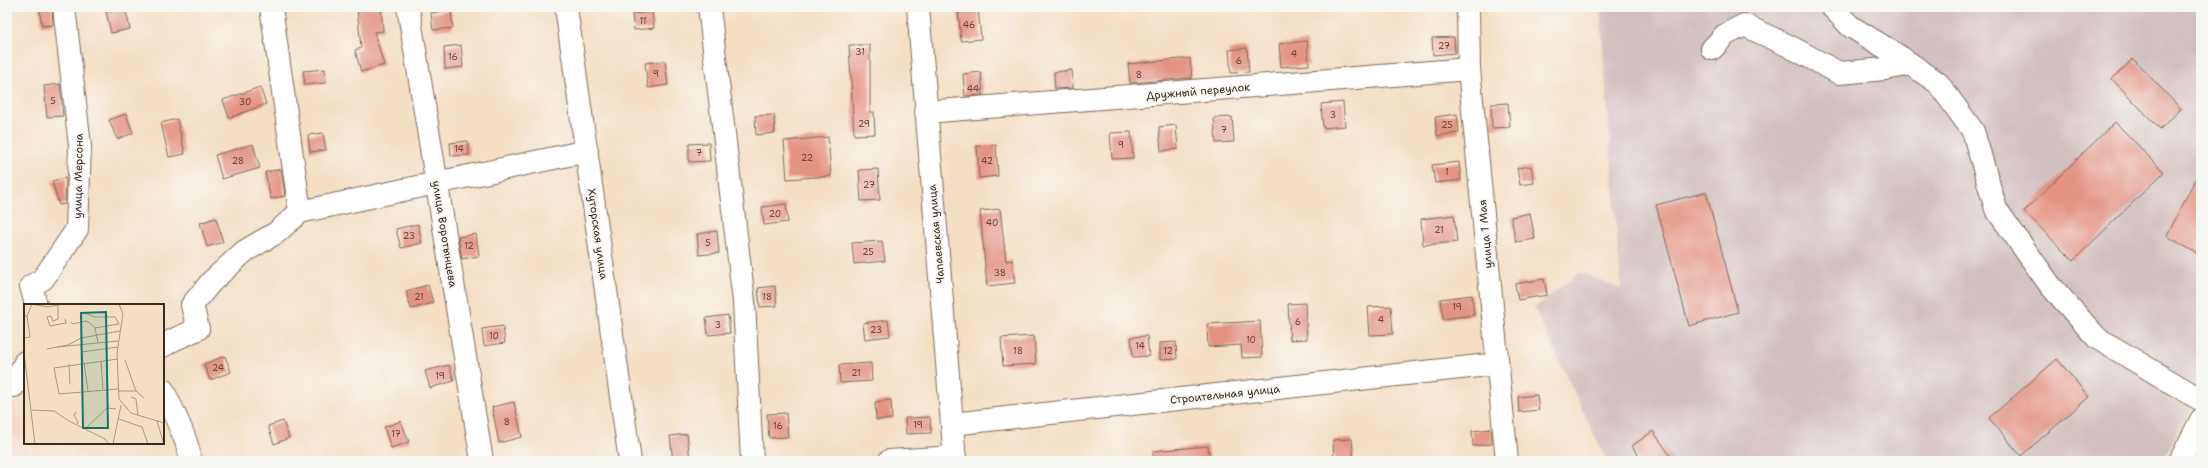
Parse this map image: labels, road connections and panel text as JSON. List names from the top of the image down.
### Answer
{
  "streets": {
    "street": [
      "Дружный переулок",
      "улица Мерсона",
      "улица Воротынцева",
      "Хуторская улица",
      "Чапаевская улица",
      "улица 1 Мая",
      "Строительная улица"
    ]
  },
  "crossings": [
    ["Дружный переулок", "Чапаевская улица"],
    ["Дружный переулок", "улица 1 Мая"],
    ["Чапаевская улица", "Строительная улица"],
    ["улица 1 Мая", "Строительная улица"]
  ],
  "house_numbers": [
    "11",
    "46",
    "27",
    "31",
    "4",
    "16",
    "6",
    "9",
    "8",
    "44",
    "5",
    "30",
    "3",
    "29",
    "25",
    "7",
    "9",
    "14",
    "7",
    "22",
    "28",
    "42",
    "1",
    "27",
    "20",
    "40",
    "21",
    "23",
    "5",
    "12",
    "25",
    "38",
    "21",
    "18",
    "19",
    "4",
    "6",
    "3",
    "23",
    "10",
    "10",
    "14",
    "18",
    "12",
    "24",
    "21",
    "19",
    "8",
    "19",
    "16",
    "17"
  ]
}
